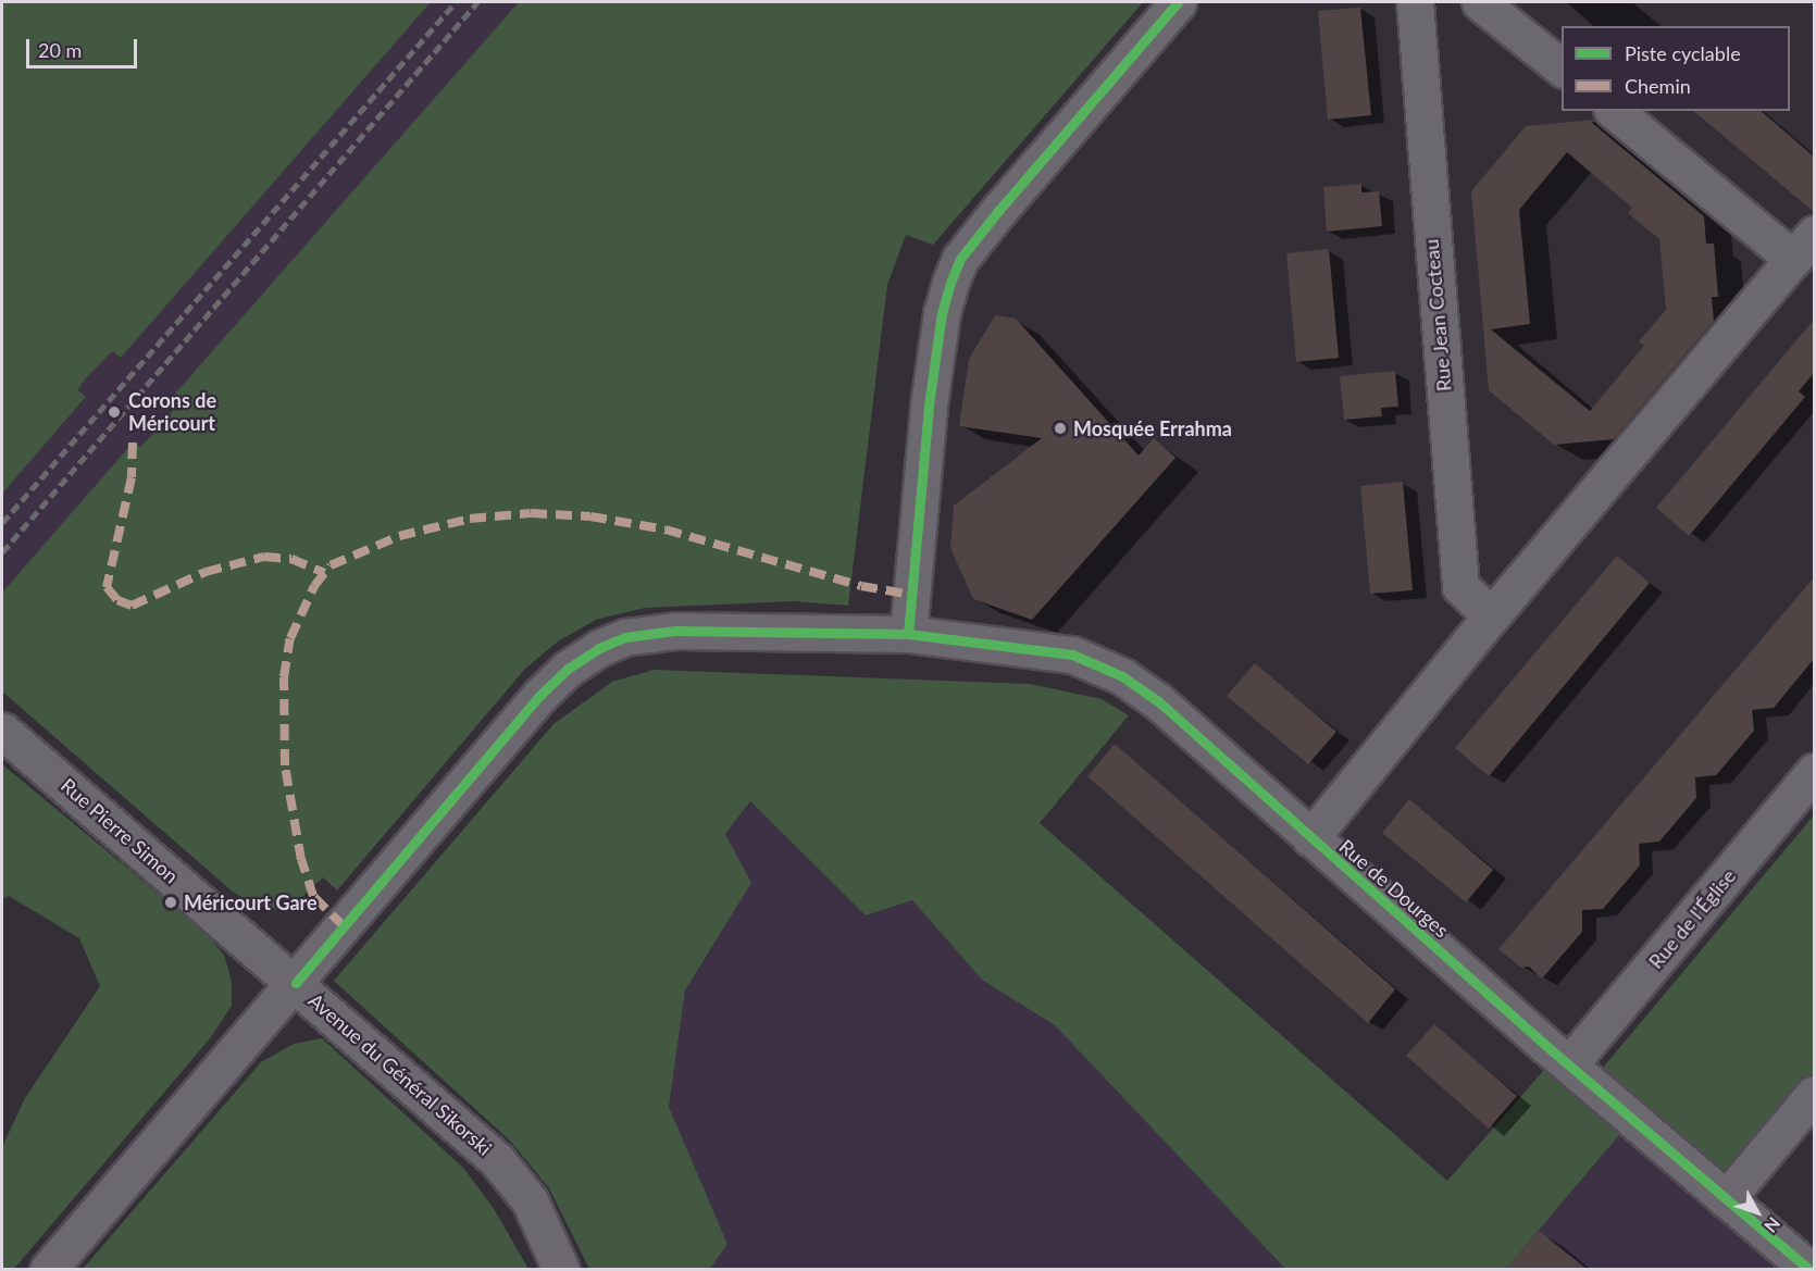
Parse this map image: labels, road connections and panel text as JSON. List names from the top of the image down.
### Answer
{
  "streets": {
    "street": [
      "Rue Jean Cocteau",
      "Rue Pierre Simon",
      "Rue de Dourges",
      "Rue de l'Église",
      "Avenue du Général Sikorski"
    ]
  },
  "crossings": [
    ["Rue Pierre Simon", "Rue de Dourges"],
    ["Rue Pierre Simon", "Avenue du Général Sikorski"],
    ["Rue de Dourges", "Rue de l'Église"],
    ["Rue de Dourges", "Avenue du Général Sikorski"]
  ],
  "places": ["Corons de Méricourt", "Mosquée Errahma", "Méricourt Gare"],
  "legend": ["Piste cyclable", "Chemin"],
  "scale_bar": "20 m",
  "north": "bottom right"
}
